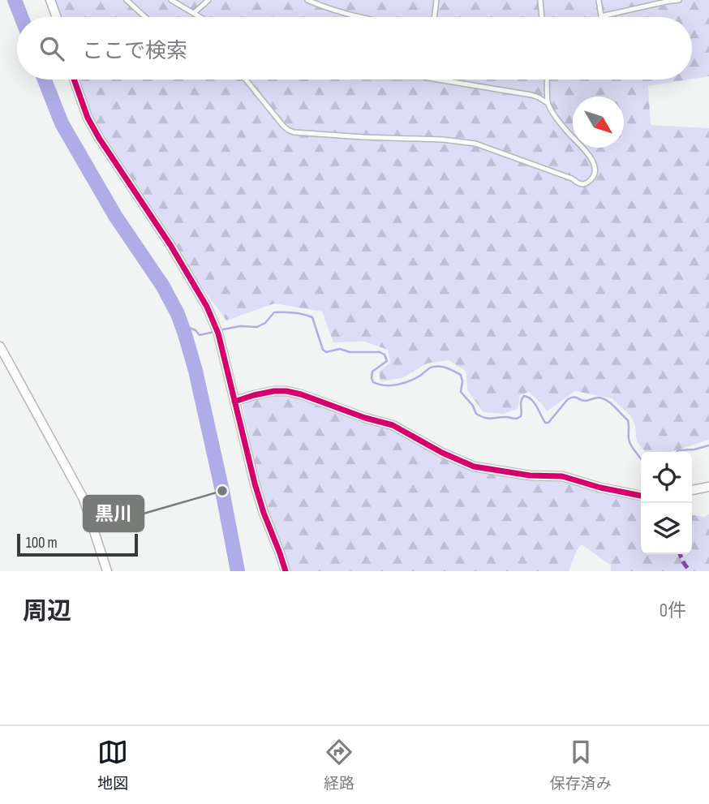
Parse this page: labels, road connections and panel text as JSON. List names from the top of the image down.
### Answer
{
  "places": ["黒川"],
  "scale_bar": "100 m",
  "north": "bottom right",
  "page": {
    "search": "ここで検索",
    "scale": "100 m",
    "heading": ["周辺", "0件"],
    "nav": ["地図", "経路", "保存済み"]
  }
}
